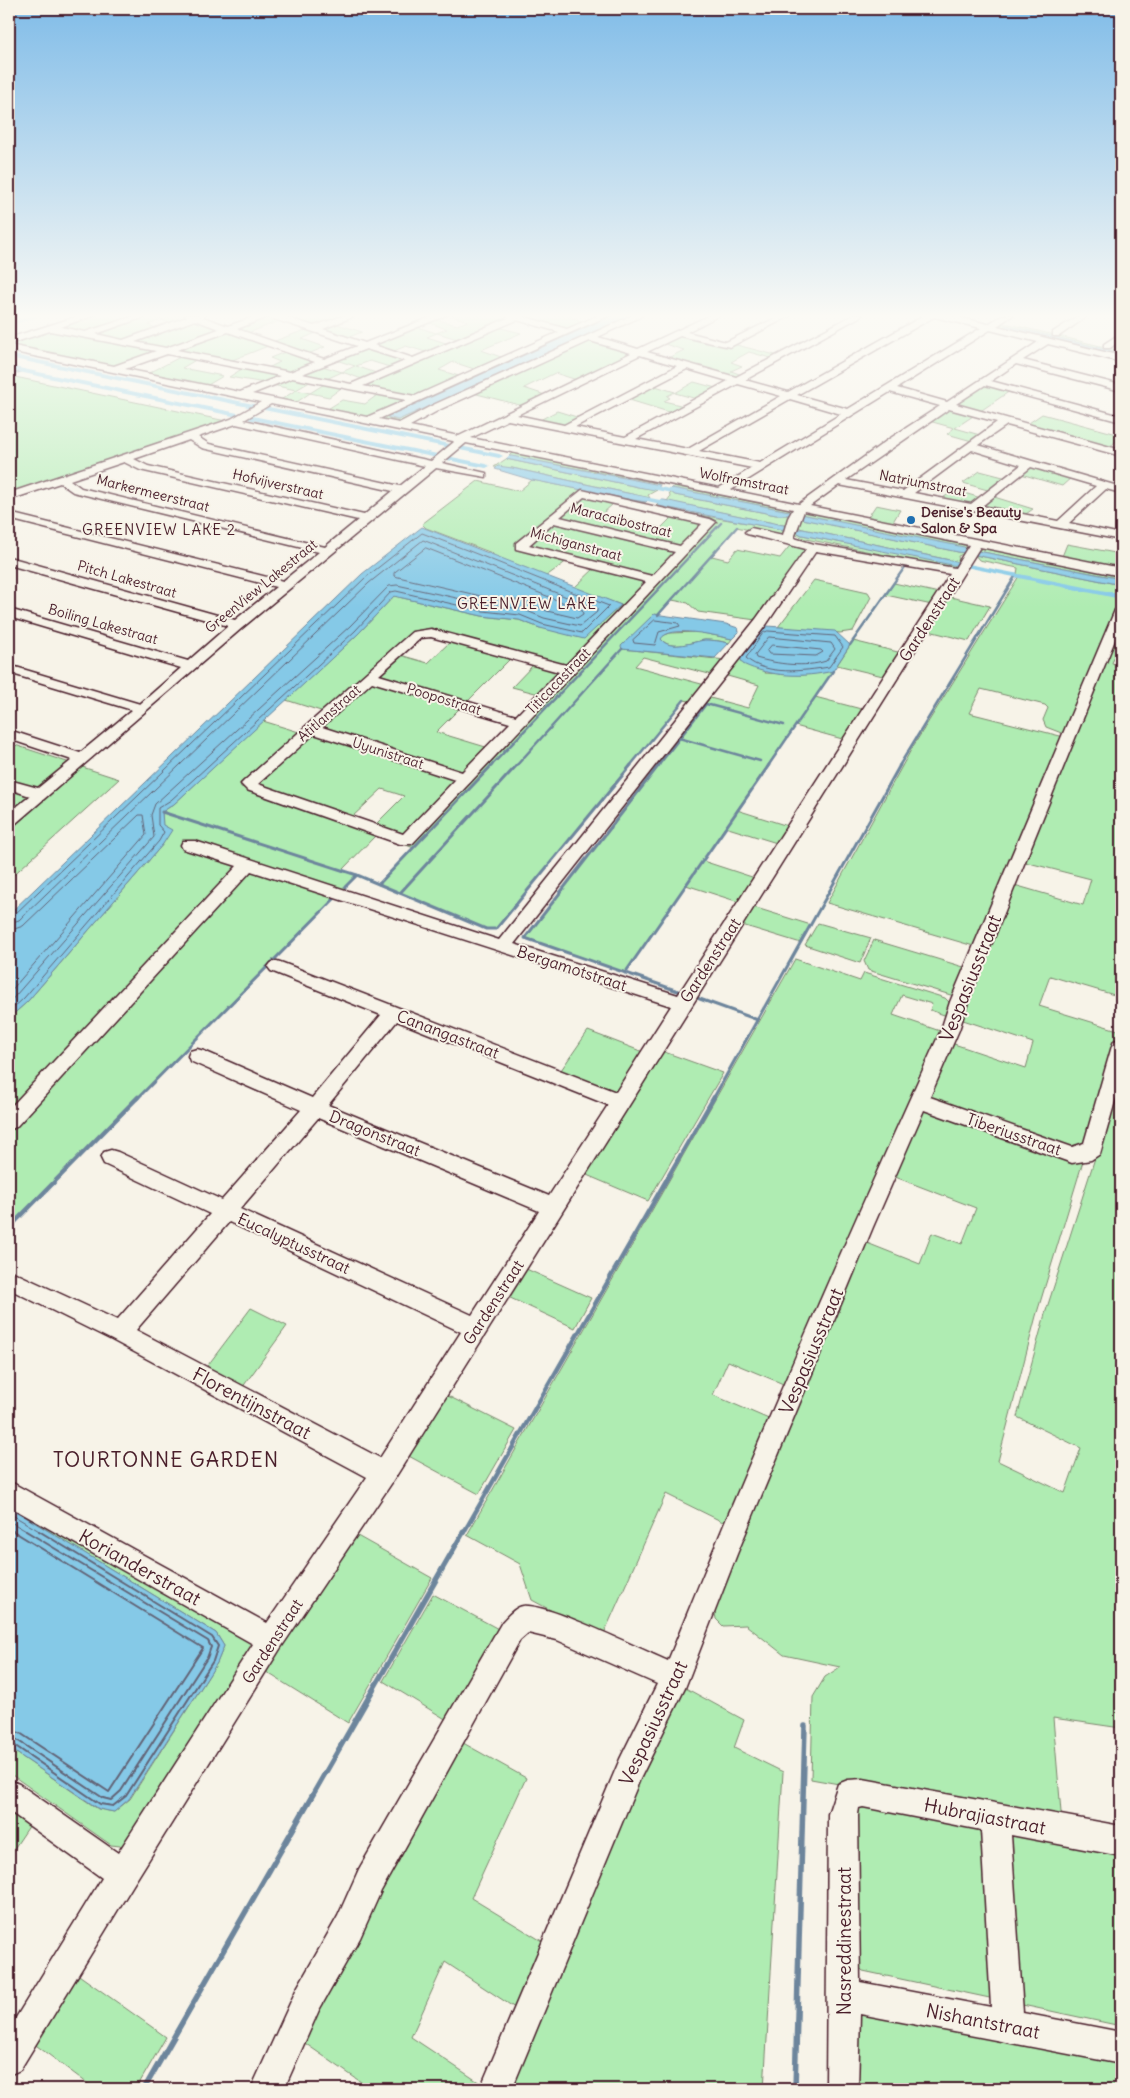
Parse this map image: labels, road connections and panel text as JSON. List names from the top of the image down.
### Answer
{
  "streets": {
    "street": [
      "Wolframstraat",
      "Natriumstraat",
      "Hofvijverstraat",
      "Markermeerstraat",
      "Maracaibostraat",
      "Michiganstraat",
      "Pitch Lakestraat",
      "GreenView Lakestraat",
      "Gardenstraat",
      "Boiling Lakestraat",
      "Titicacastraat",
      "Poopostraat",
      "Atitlanstraat",
      "Uyunistraat",
      "Bergamotstraat",
      "Vespasiusstraat",
      "Canangastraat",
      "Dragonstraat",
      "Tiberiusstraat",
      "Eucalyptusstraat",
      "Florentijnstraat",
      "Korianderstraat",
      "Hubrajiastraat",
      "Nasreddinestraat",
      "Nishantstraat"
    ]
  },
  "crossings": [
    ["Wolframstraat", "Michiganstraat"],
    ["Wolframstraat", "GreenView Lakestraat"],
    ["Wolframstraat", "Gardenstraat"],
    ["Hofvijverstraat", "GreenView Lakestraat"],
    ["Markermeerstraat", "GreenView Lakestraat"],
    ["Maracaibostraat", "Michiganstraat"],
    ["Maracaibostraat", "Titicacastraat"],
    ["Michiganstraat", "Titicacastraat"],
    ["Pitch Lakestraat", "GreenView Lakestraat"],
    ["GreenView Lakestraat", "Boiling Lakestraat"],
    ["Gardenstraat", "Bergamotstraat"],
    ["Gardenstraat", "Canangastraat"],
    ["Gardenstraat", "Dragonstraat"],
    ["Gardenstraat", "Eucalyptusstraat"],
    ["Gardenstraat", "Florentijnstraat"],
    ["Gardenstraat", "Korianderstraat"],
    ["Titicacastraat", "Poopostraat"],
    ["Titicacastraat", "Atitlanstraat"],
    ["Titicacastraat", "Uyunistraat"],
    ["Poopostraat", "Atitlanstraat"],
    ["Atitlanstraat", "Uyunistraat"],
    ["Vespasiusstraat", "Tiberiusstraat"],
    ["Hubrajiastraat", "Nasreddinestraat"],
    ["Nasreddinestraat", "Nishantstraat"]
  ],
  "districts": ["GREENVIEW LAKE 2", "GREENVIEW LAKE", "TOURTONNE GARDEN"],
  "places": ["Denise's Beauty Salon & Spa"]
}
